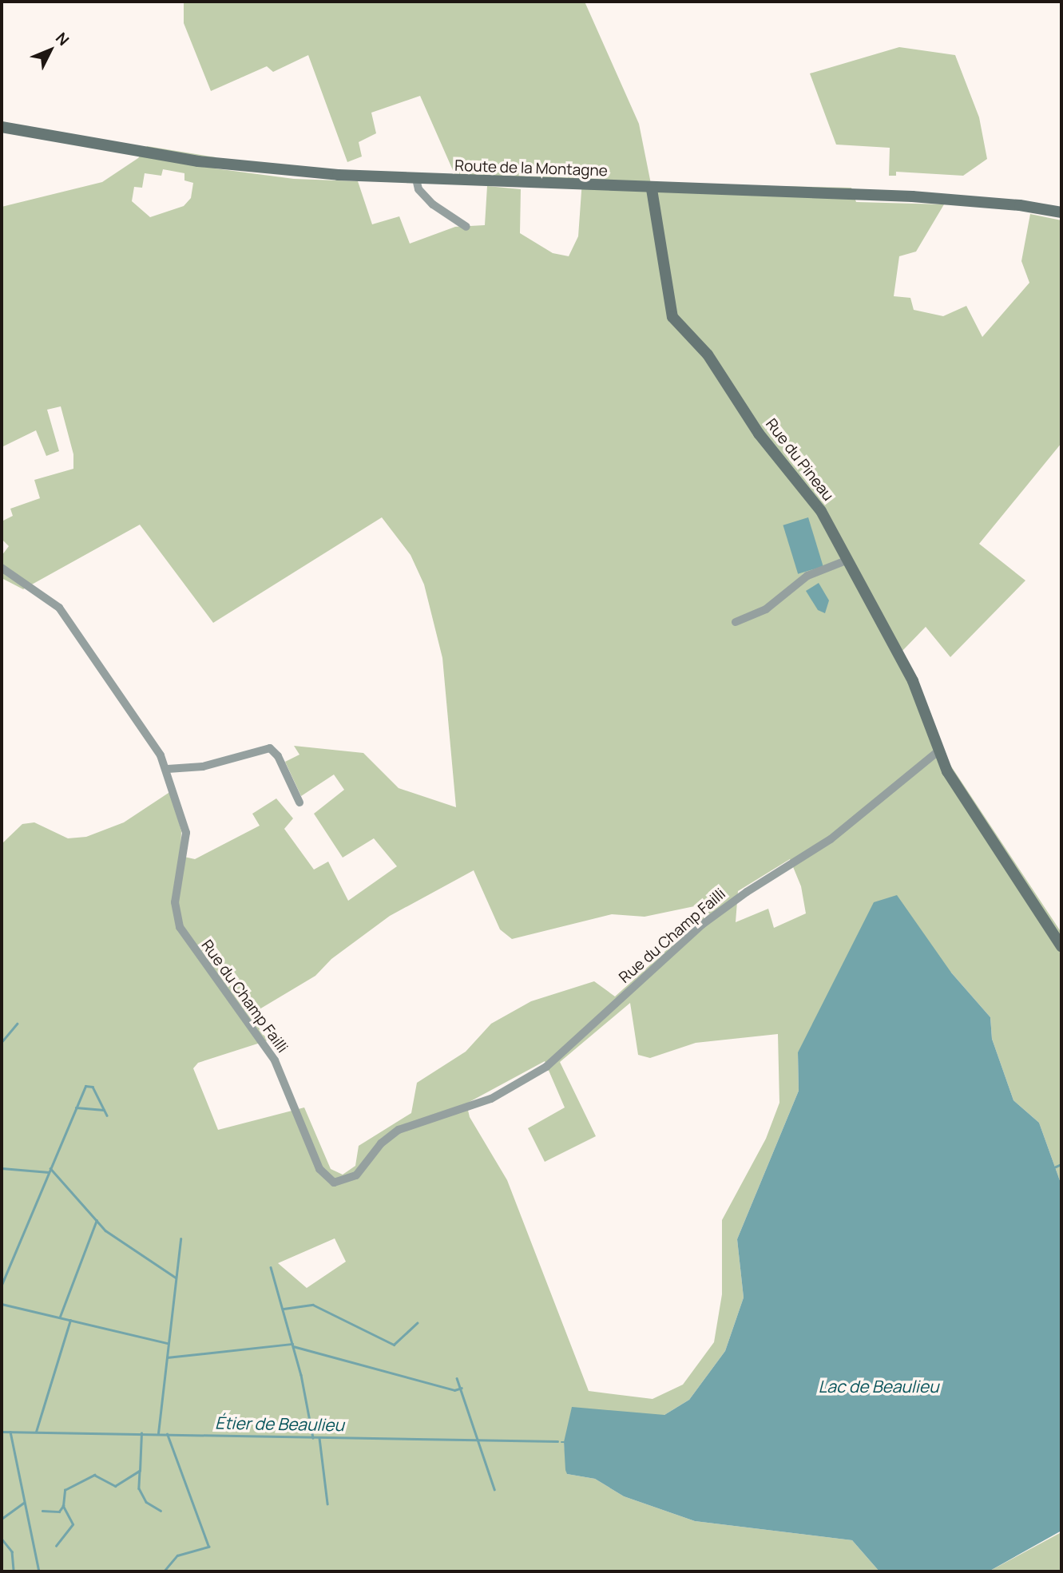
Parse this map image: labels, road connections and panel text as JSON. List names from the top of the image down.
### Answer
{
  "streets": {
    "street": ["Route de la Montagne", "Rue du Pineau", "Rue du Champ Failli"]
  },
  "crossings": [
    ["Route de la Montagne", "Rue du Pineau"],
    ["Rue du Pineau", "Rue du Champ Failli"]
  ],
  "water": ["Lac de Beaulieu", "Étier de Beaulieu"],
  "north": "top right"
}
